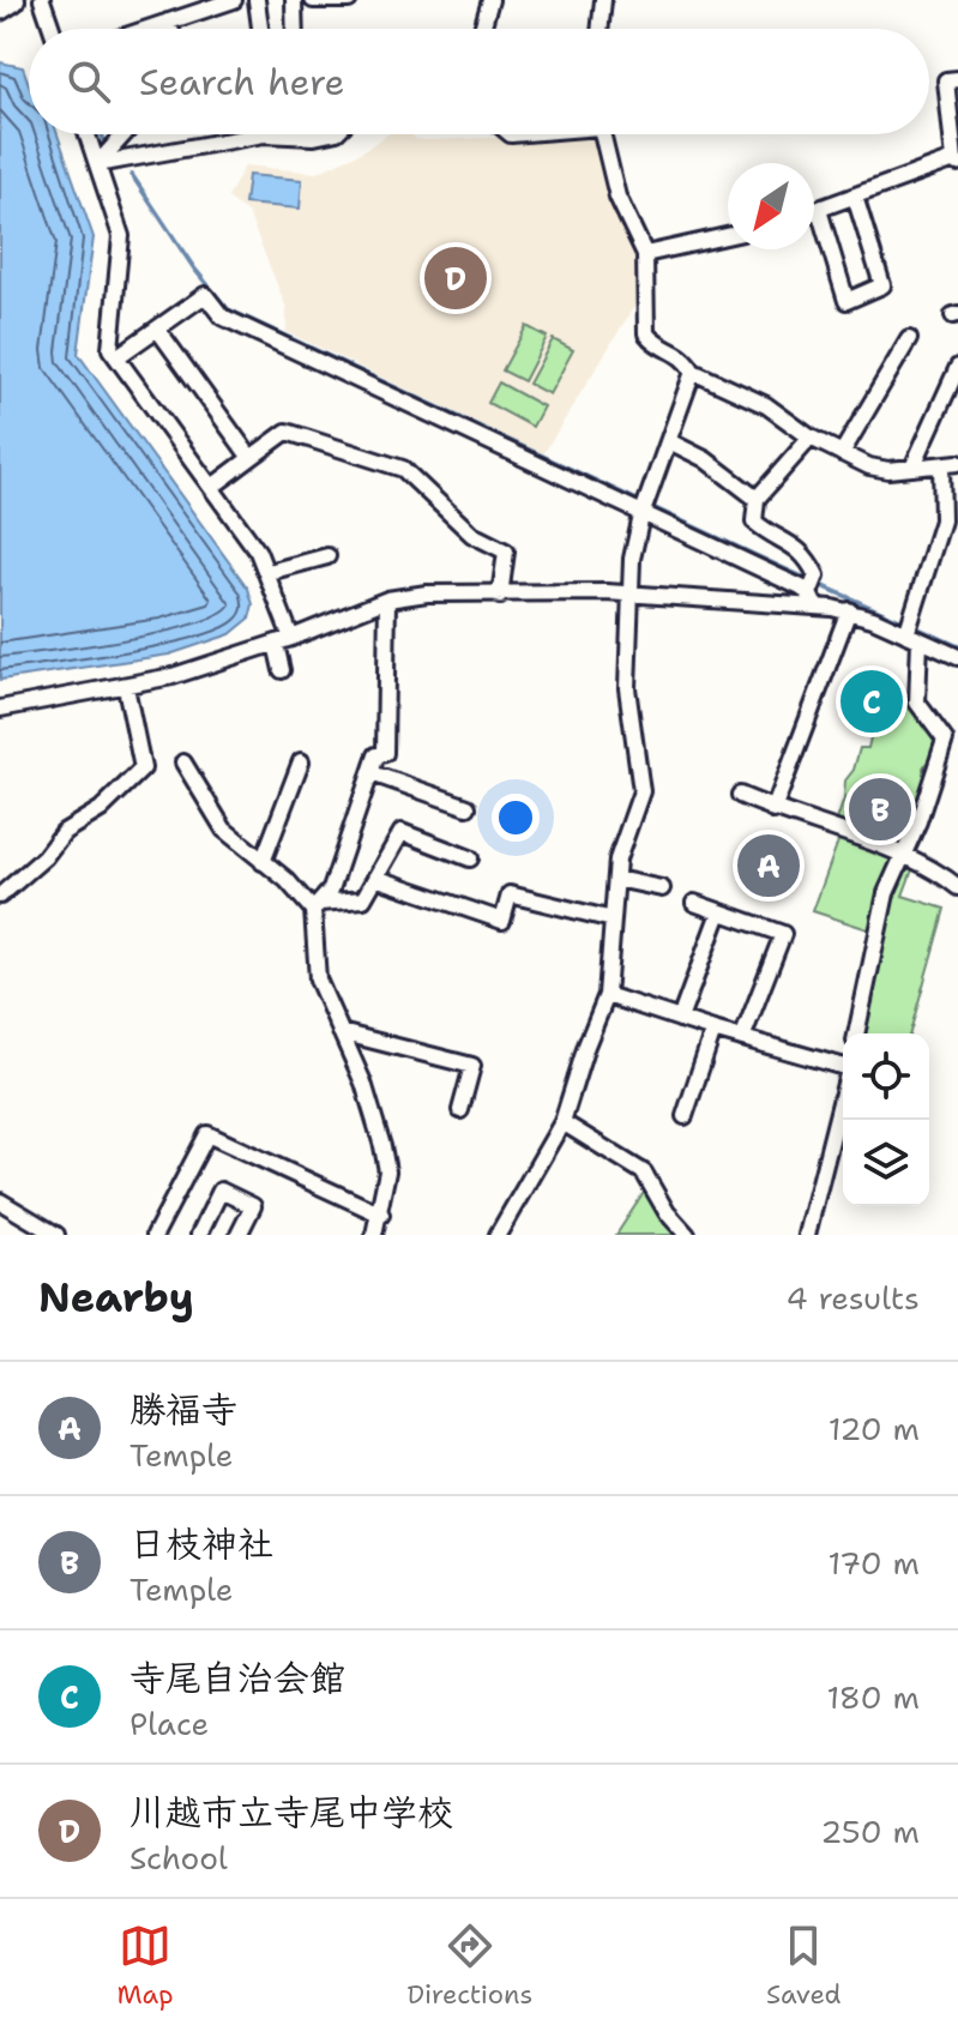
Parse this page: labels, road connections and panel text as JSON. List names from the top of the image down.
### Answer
{
  "north": "bottom left",
  "page": {
    "search": "Search here",
    "pins": [
      "D",
      "C",
      "B",
      "A"
    ],
    "heading": ["Nearby", "4 results"],
    "list": [
      {
        "mark": "A",
        "name": "勝福寺",
        "note": "Temple",
        "value": "120 m"
      },
      {
        "mark": "B",
        "name": "日枝神社",
        "note": "Temple",
        "value": "170 m"
      },
      {
        "mark": "C",
        "name": "寺尾自治会館",
        "note": "Place",
        "value": "180 m"
      },
      {
        "mark": "D",
        "name": "川越市立寺尾中学校",
        "note": "School",
        "value": "250 m"
      }
    ],
    "nav": ["Map", "Directions", "Saved"]
  }
}
